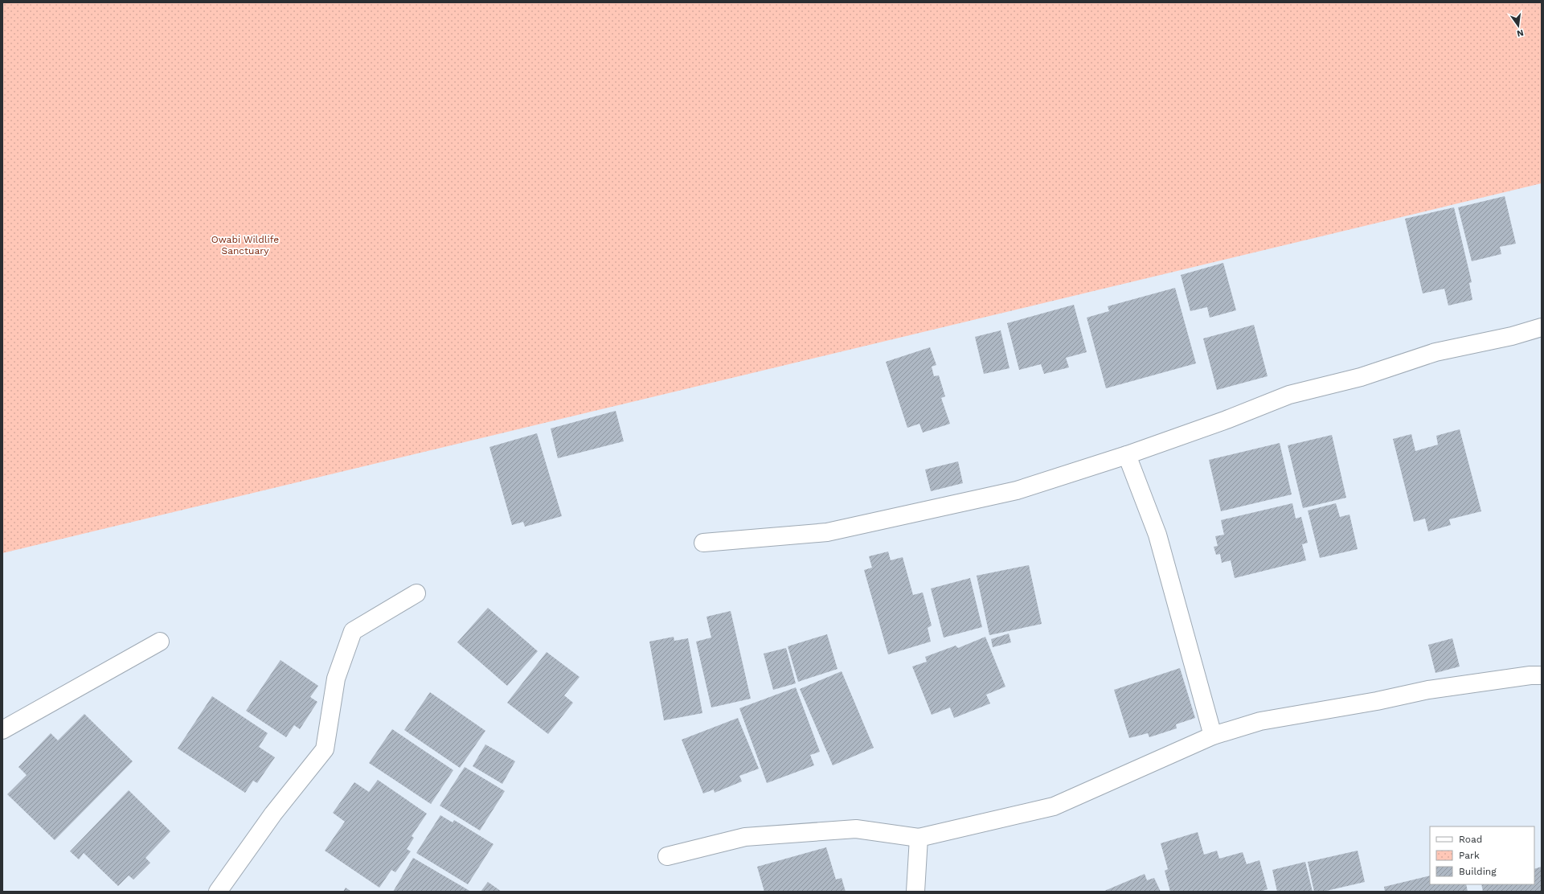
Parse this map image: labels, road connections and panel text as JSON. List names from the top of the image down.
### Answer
{
  "parks": ["Owabi Wildlife Sanctuary"],
  "legend": ["Road", "Park", "Building"],
  "north": "bottom"
}
